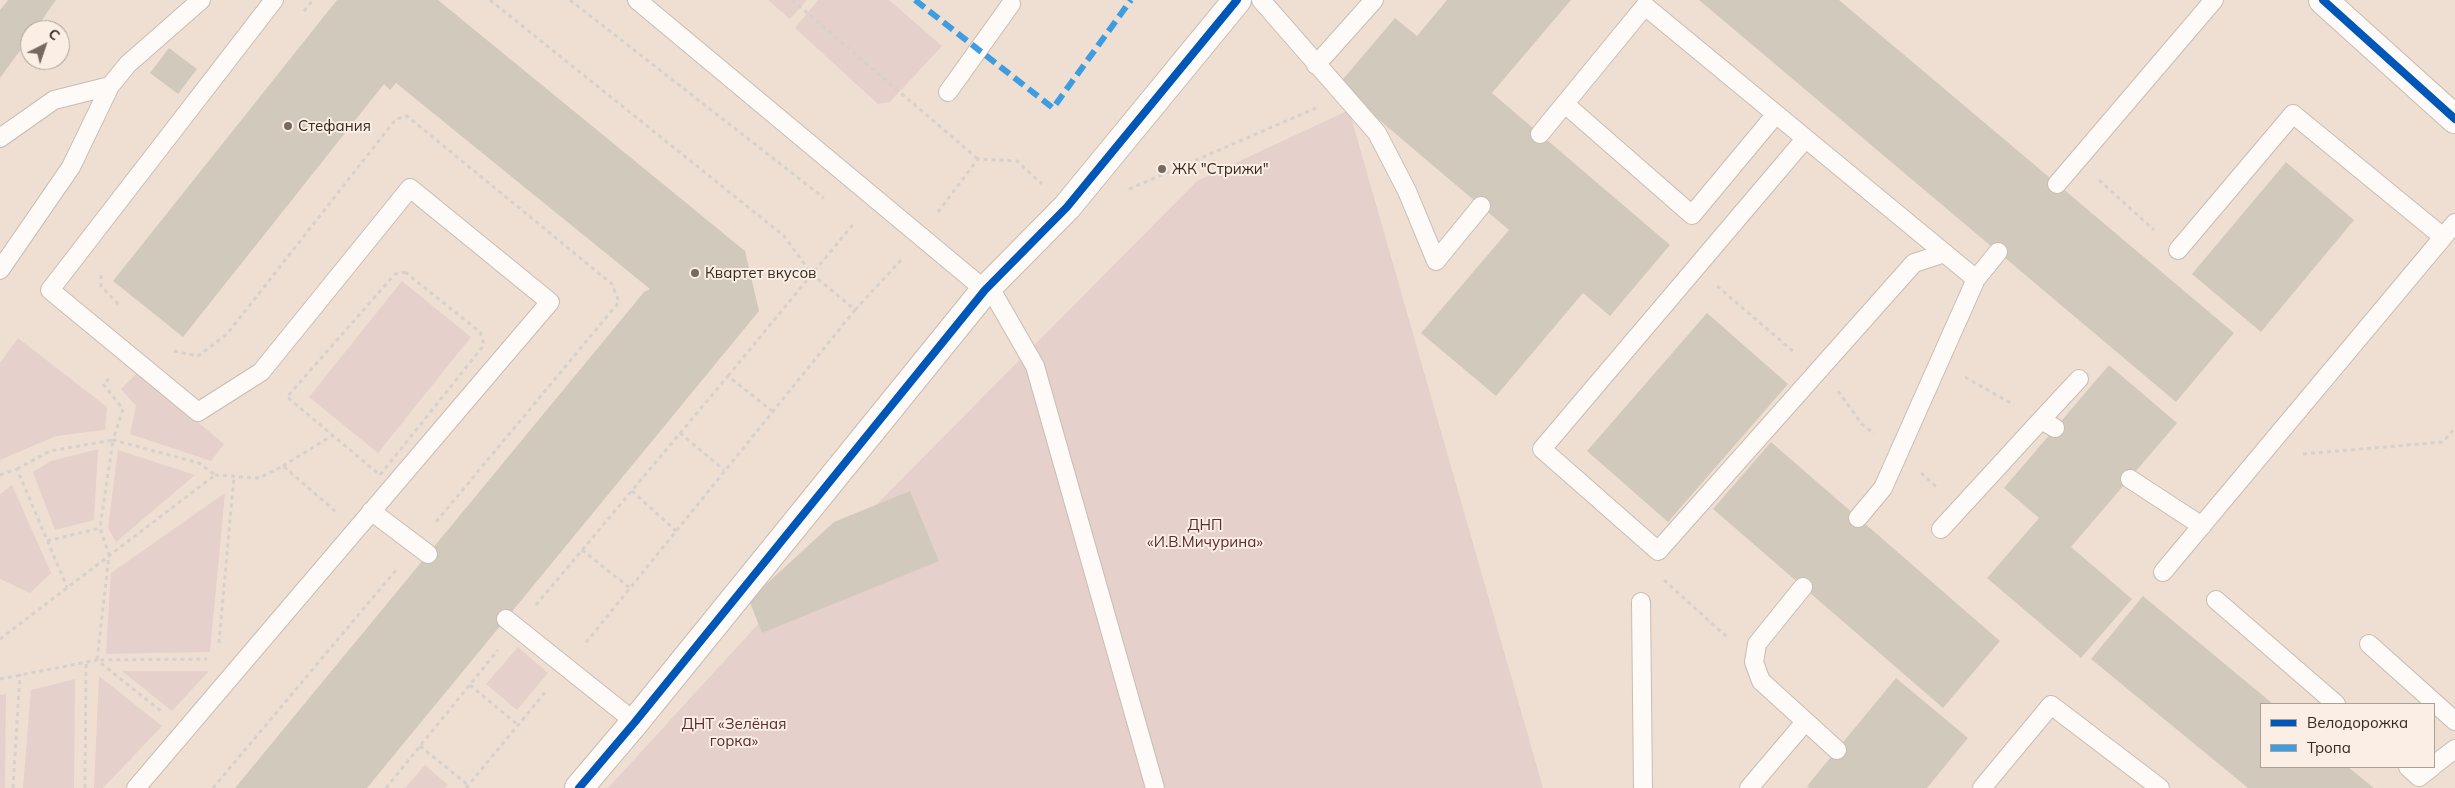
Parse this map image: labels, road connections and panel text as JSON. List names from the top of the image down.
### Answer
{
  "parks": ["ДНП «И.В.Мичурина»", "ДНТ «Зелёная горка»"],
  "places": ["Стефания", "ЖК \"Стрижи\"", "Квартет вкусов"],
  "legend": ["Велодорожка", "Тропа"],
  "north": "top right"
}
